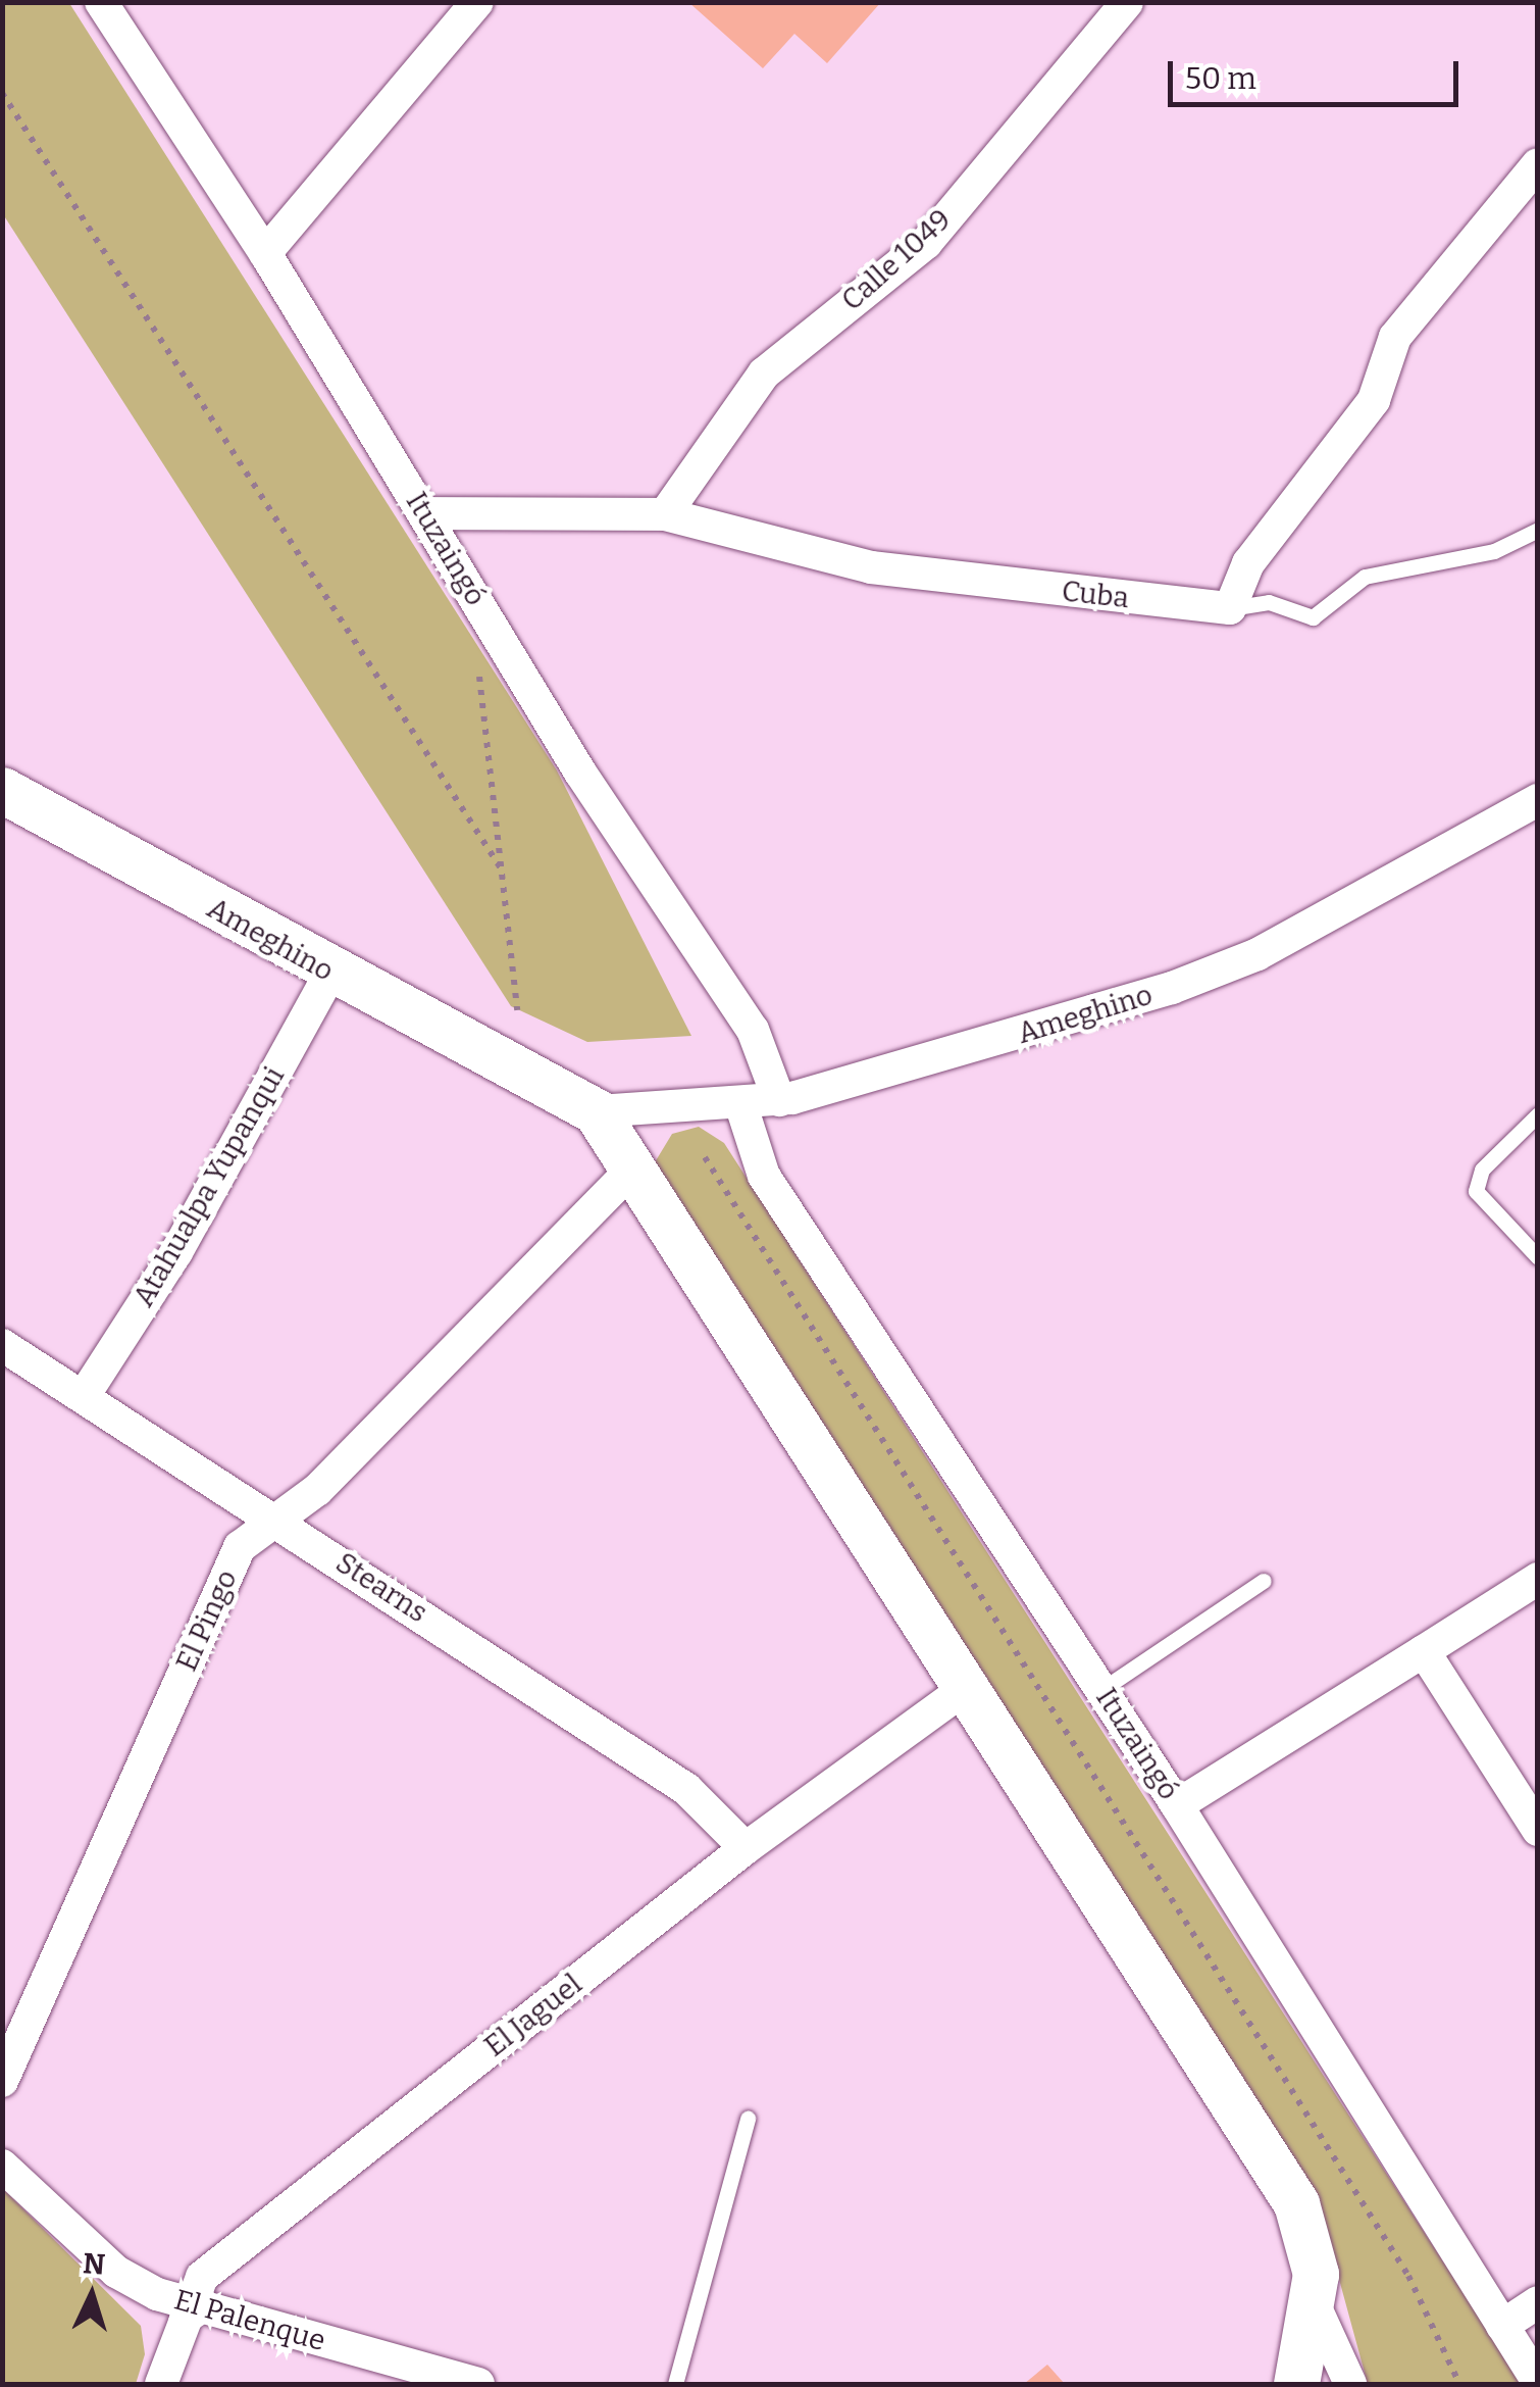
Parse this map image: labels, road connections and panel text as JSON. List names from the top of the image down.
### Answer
{
  "streets": {
    "street": [
      "Calle 1049",
      "Ituzaingó",
      "Cuba",
      "Ameghino",
      "Atahualpa Yupanqui",
      "Stearns",
      "El Pingo",
      "El Jaguel",
      "El Palenque"
    ]
  },
  "crossings": [
    ["Calle 1049", "Cuba"],
    ["Ituzaingó", "Cuba"],
    ["Ituzaingó", "Ameghino"],
    ["Ameghino", "Atahualpa Yupanqui"],
    ["Atahualpa Yupanqui", "Stearns"],
    ["Stearns", "El Pingo"],
    ["Stearns", "El Jaguel"],
    ["El Jaguel", "El Palenque"]
  ],
  "scale_bar": "50 m",
  "north": "top"
}
